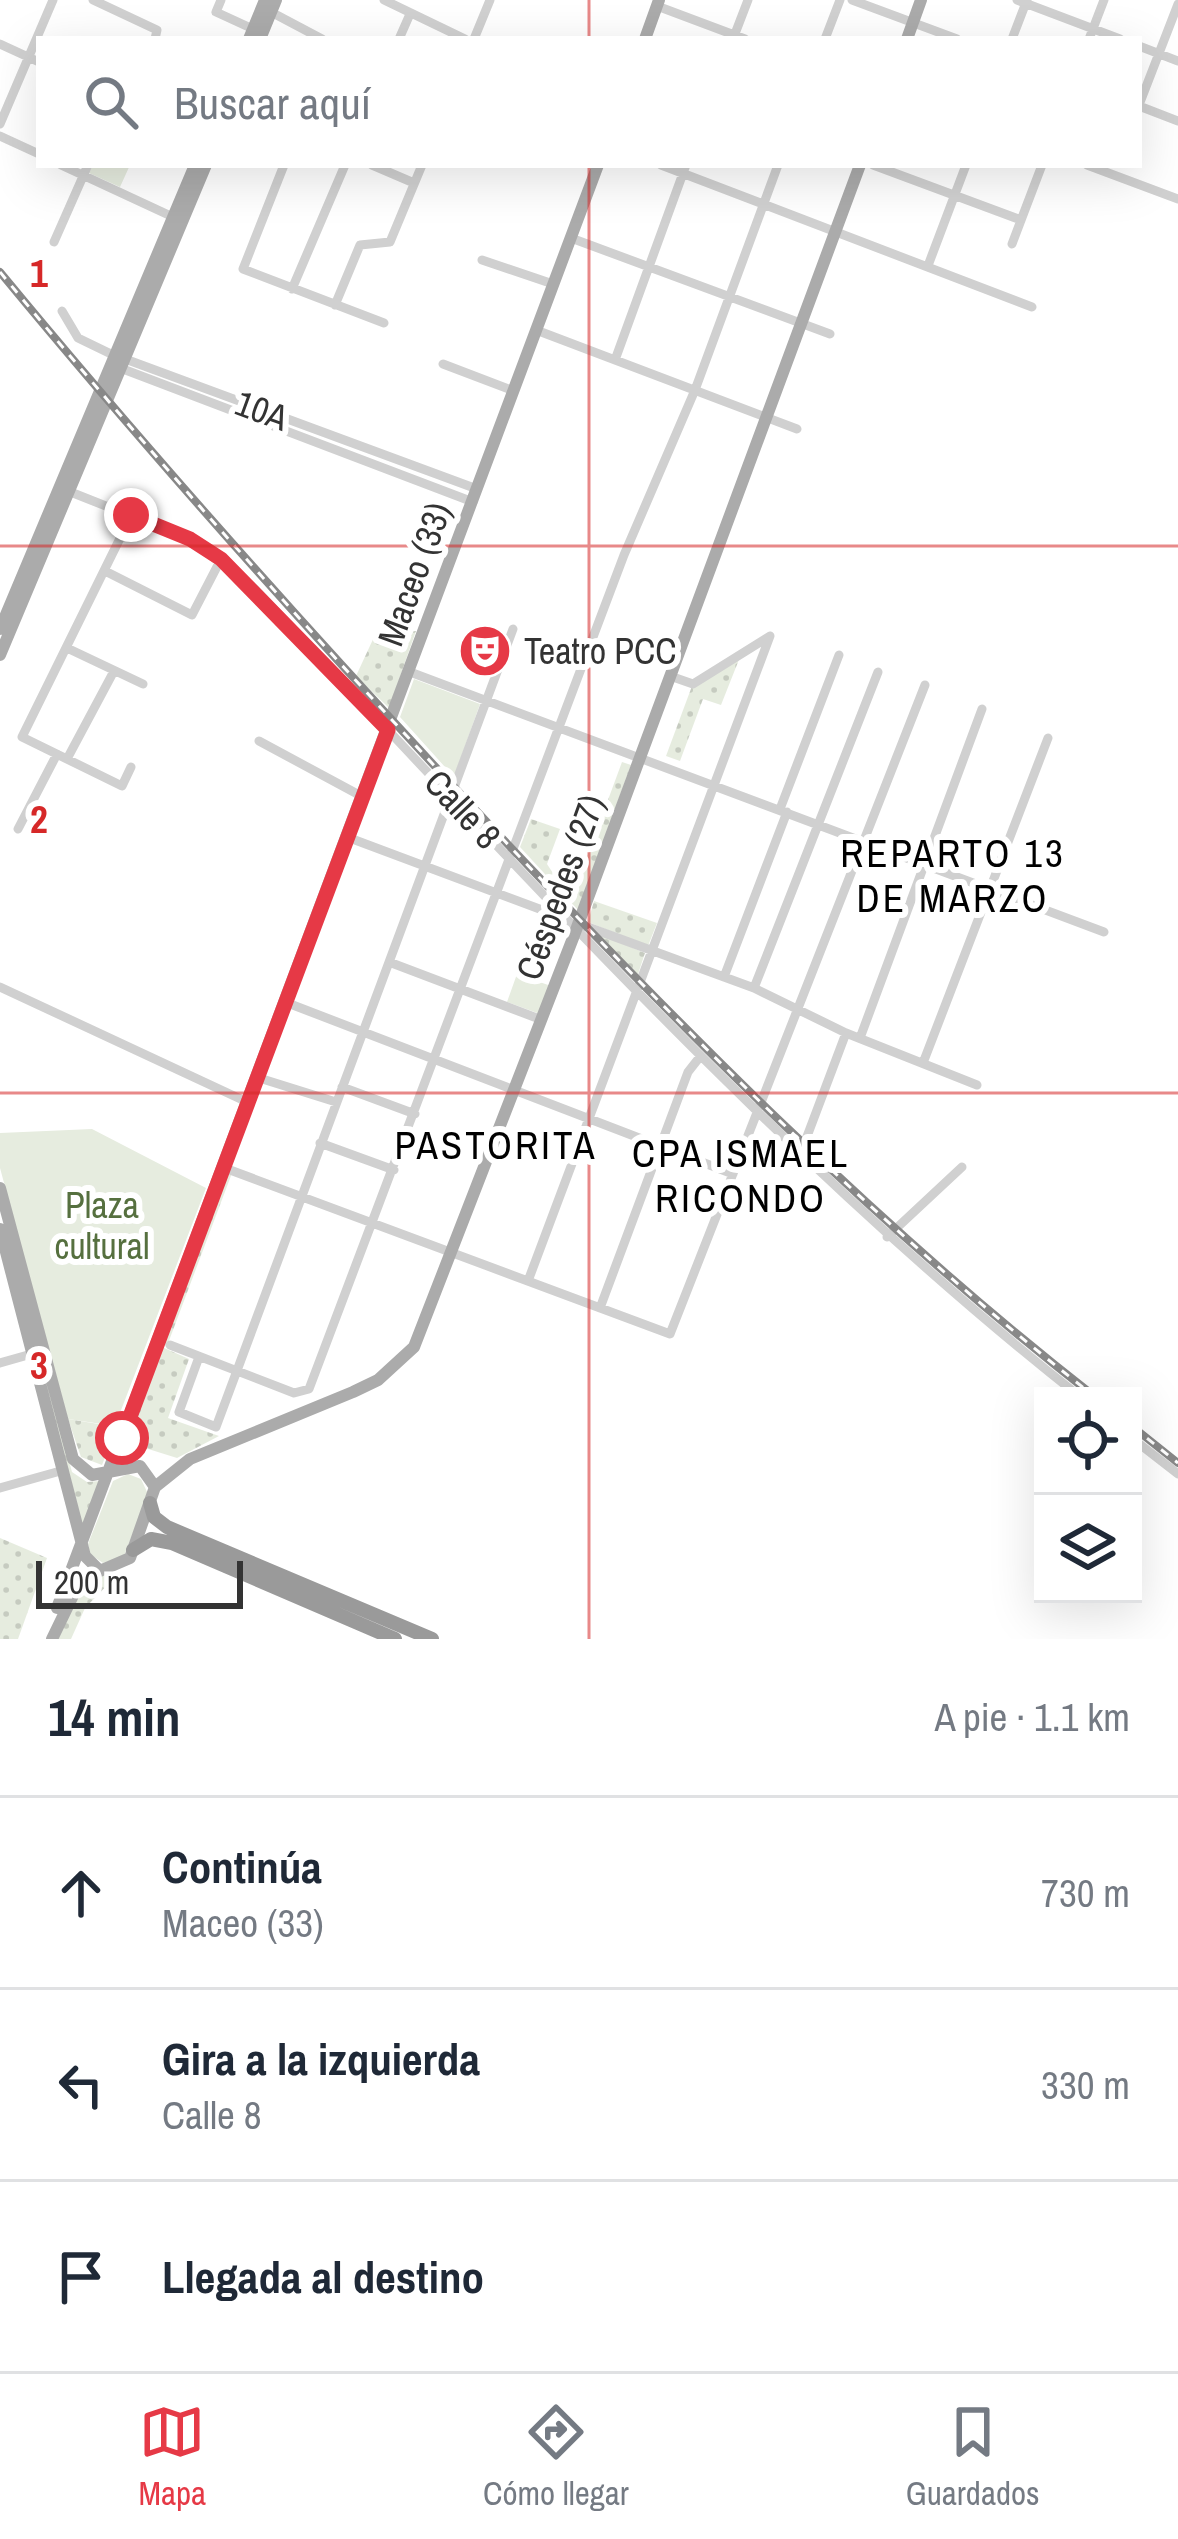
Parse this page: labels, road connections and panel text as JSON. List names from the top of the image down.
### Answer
{
  "streets": {
    "main road": ["Maceo (33)", "Céspedes (27)"],
    "street": ["10A", "Calle 8"]
  },
  "crossings": [
    ["10A", "Maceo (33)"],
    ["Maceo (33)", "Calle 8"],
    ["Calle 8", "Céspedes (27)"]
  ],
  "districts": ["REPARTO 13 DE MARZO", "PASTORITA", "CPA ISMAEL RICONDO"],
  "parks": ["Plaza cultural"],
  "places": {
    "theatre": ["Teatro PCC"]
  },
  "scale_bar": "200 m",
  "page": {
    "search": "Buscar aquí",
    "scale": "200 m",
    "heading": ["14 min", "A pie · 1.1 km"],
    "list": [
      ["Continúa", "Maceo (33)", "730 m"],
      ["Gira a la izquierda", "Calle 8", "330 m"],
      "Llegada al destino"
    ],
    "nav": ["Mapa", "Cómo llegar", "Guardados"]
  },
  "grid": {
    "rows": ["1", "2", "3"]
  }
}
